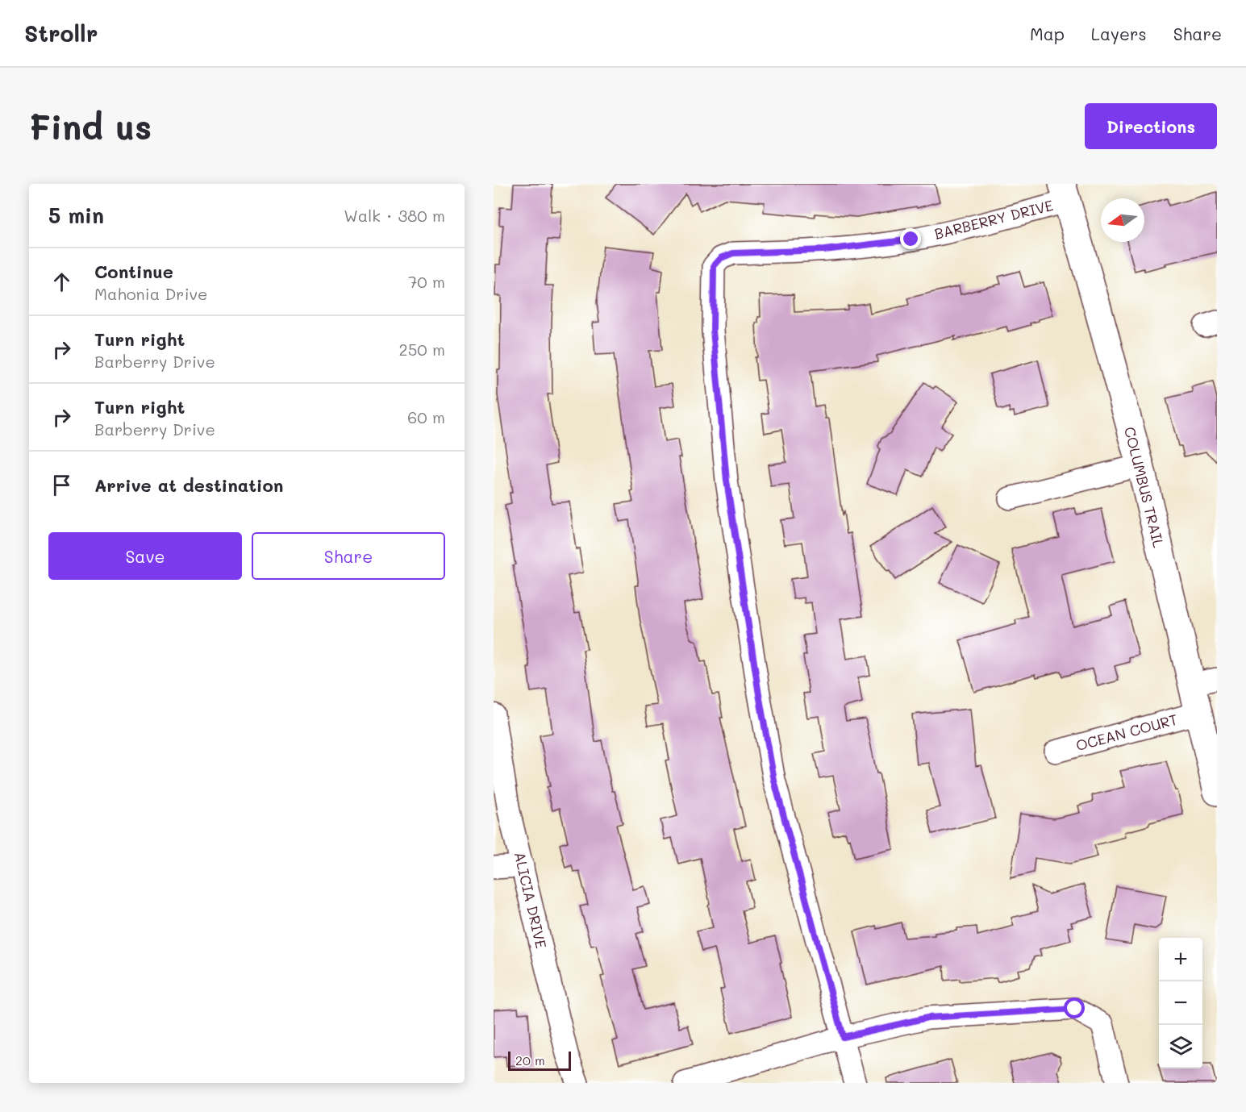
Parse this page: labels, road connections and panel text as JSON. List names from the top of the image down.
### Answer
{
  "streets": {
    "street": [
      "BARBERRY DRIVE",
      "COLUMBUS TRAIL",
      "OCEAN COURT",
      "ALICIA DRIVE"
    ]
  },
  "crossings": [
    ["BARBERRY DRIVE", "COLUMBUS TRAIL"],
    ["COLUMBUS TRAIL", "OCEAN COURT"]
  ],
  "scale_bar": "20 m",
  "north": "left",
  "page": {
    "header": "Strollr",
    "nav": ["Map", "Layers", "Share"],
    "buttons": [
      "Directions",
      ["Save", "Share"]
    ],
    "title": "Find us",
    "heading": ["5 min", "Walk · 380 m"],
    "list": [
      ["Continue", "Mahonia Drive", "70 m"],
      ["Turn right", "Barberry Drive", "250 m"],
      ["Turn right", "Barberry Drive", "60 m"],
      "Arrive at destination"
    ],
    "map_buttons": ["+", "−"],
    "scale": "20 m"
  }
}
